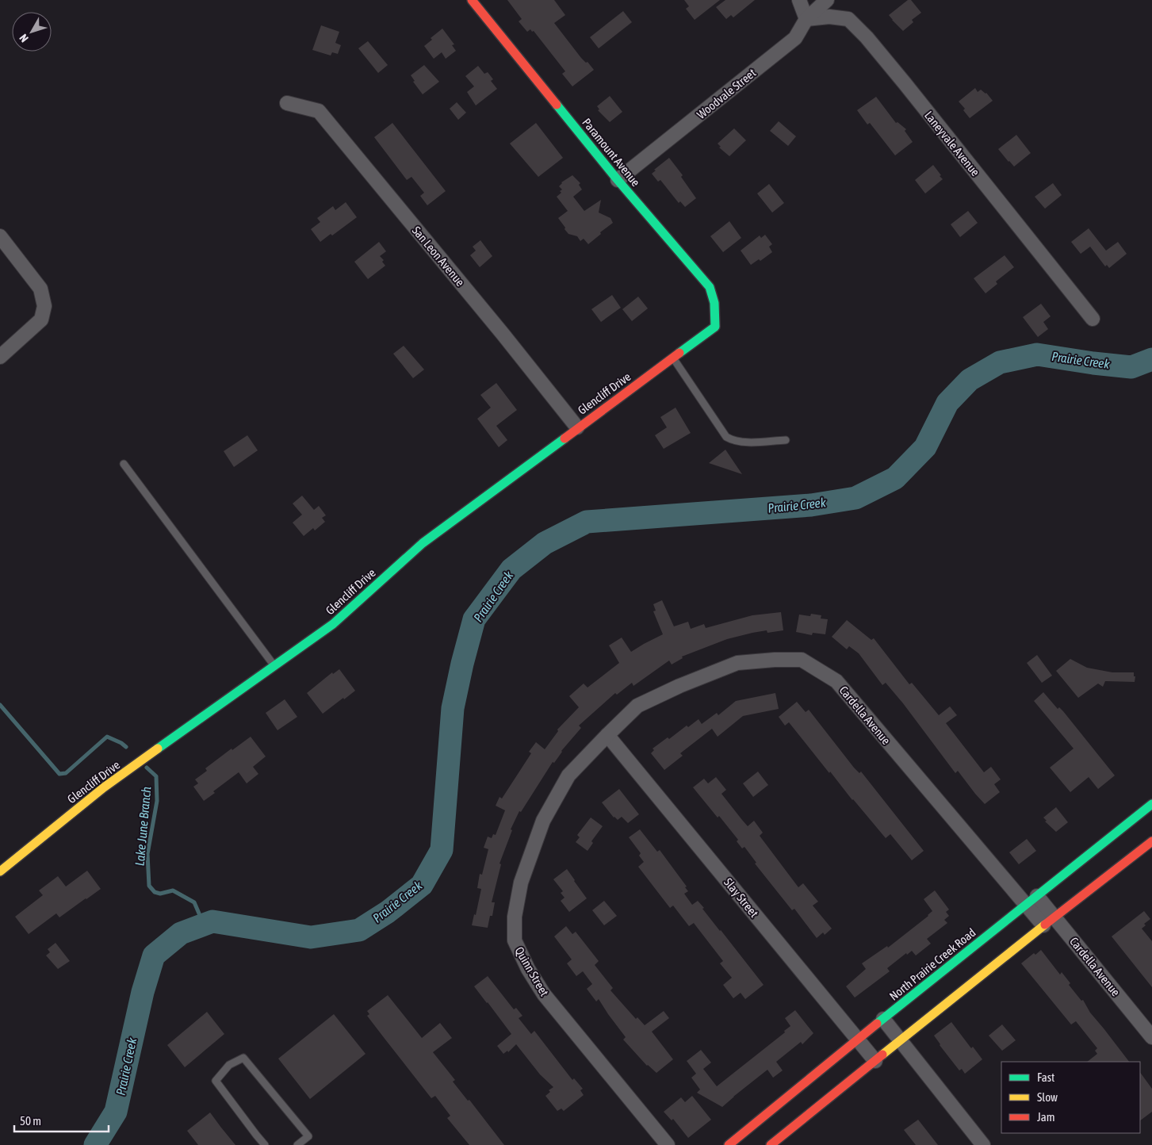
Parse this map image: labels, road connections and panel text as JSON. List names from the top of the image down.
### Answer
{
  "streets": {
    "street": [
      "Woodvale Street",
      "Laneyvale Avenue",
      "Paramount Avenue",
      "San Leon Avenue",
      "Glencliff Drive",
      "Cardella Avenue",
      "Slay Street",
      "North Prairie Creek Road",
      "Quinn Street"
    ]
  },
  "crossings": [
    ["Woodvale Street", "Laneyvale Avenue"],
    ["Woodvale Street", "Paramount Avenue"],
    ["Paramount Avenue", "Glencliff Drive"],
    ["San Leon Avenue", "Glencliff Drive"],
    ["Cardella Avenue", "Slay Street"],
    ["Cardella Avenue", "North Prairie Creek Road"],
    ["Cardella Avenue", "Quinn Street"],
    ["Slay Street", "North Prairie Creek Road"],
    ["Slay Street", "Quinn Street"]
  ],
  "water": ["Prairie Creek", "Lake June Branch"],
  "legend": ["Fast", "Slow", "Jam"],
  "scale_bar": "50 m",
  "north": "bottom left"
}
